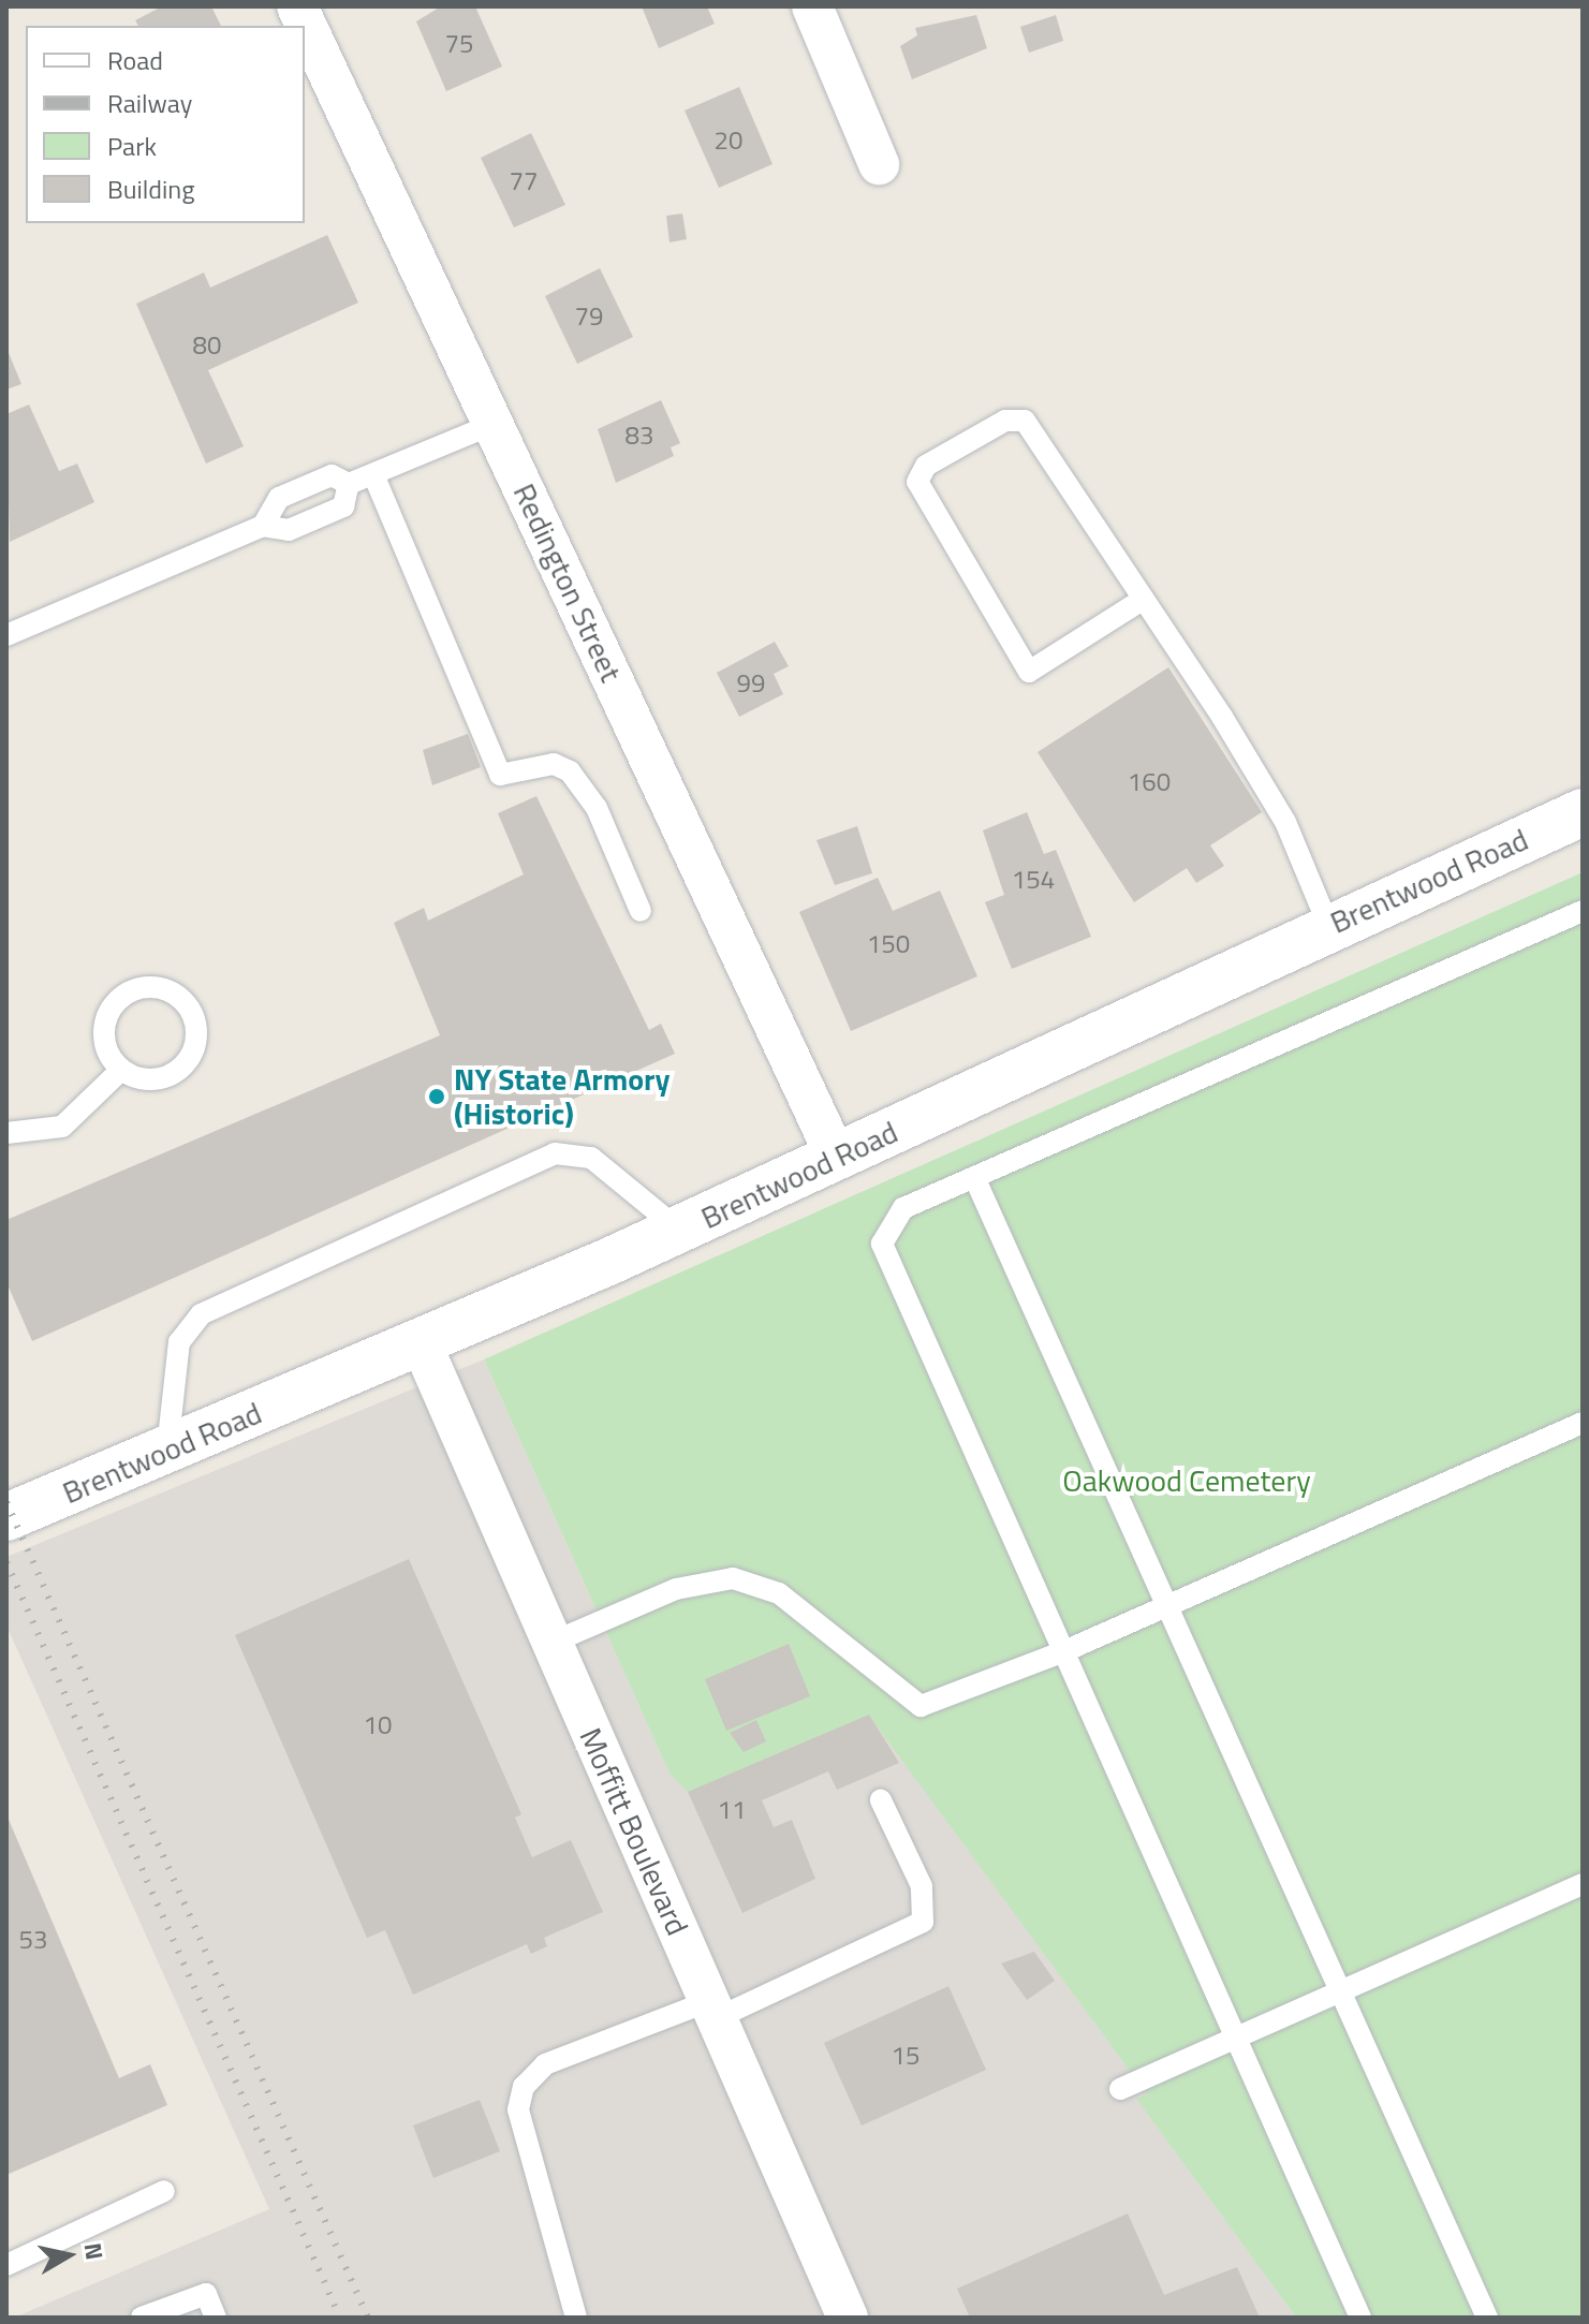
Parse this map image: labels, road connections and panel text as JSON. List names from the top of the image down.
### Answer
{
  "streets": {
    "street": ["Redington Street", "Brentwood Road", "Moffitt Boulevard"]
  },
  "crossings": [
    ["Redington Street", "Brentwood Road"],
    ["Brentwood Road", "Moffitt Boulevard"]
  ],
  "parks": ["Oakwood Cemetery"],
  "places": ["NY State Armory (Historic)"],
  "house_numbers": [
    "75",
    "20",
    "77",
    "79",
    "80",
    "83",
    "99",
    "160",
    "154",
    "150",
    "10",
    "11",
    "53",
    "15"
  ],
  "legend": [
    "Road",
    "Railway",
    "Park",
    "Building"
  ],
  "north": "right"
}
